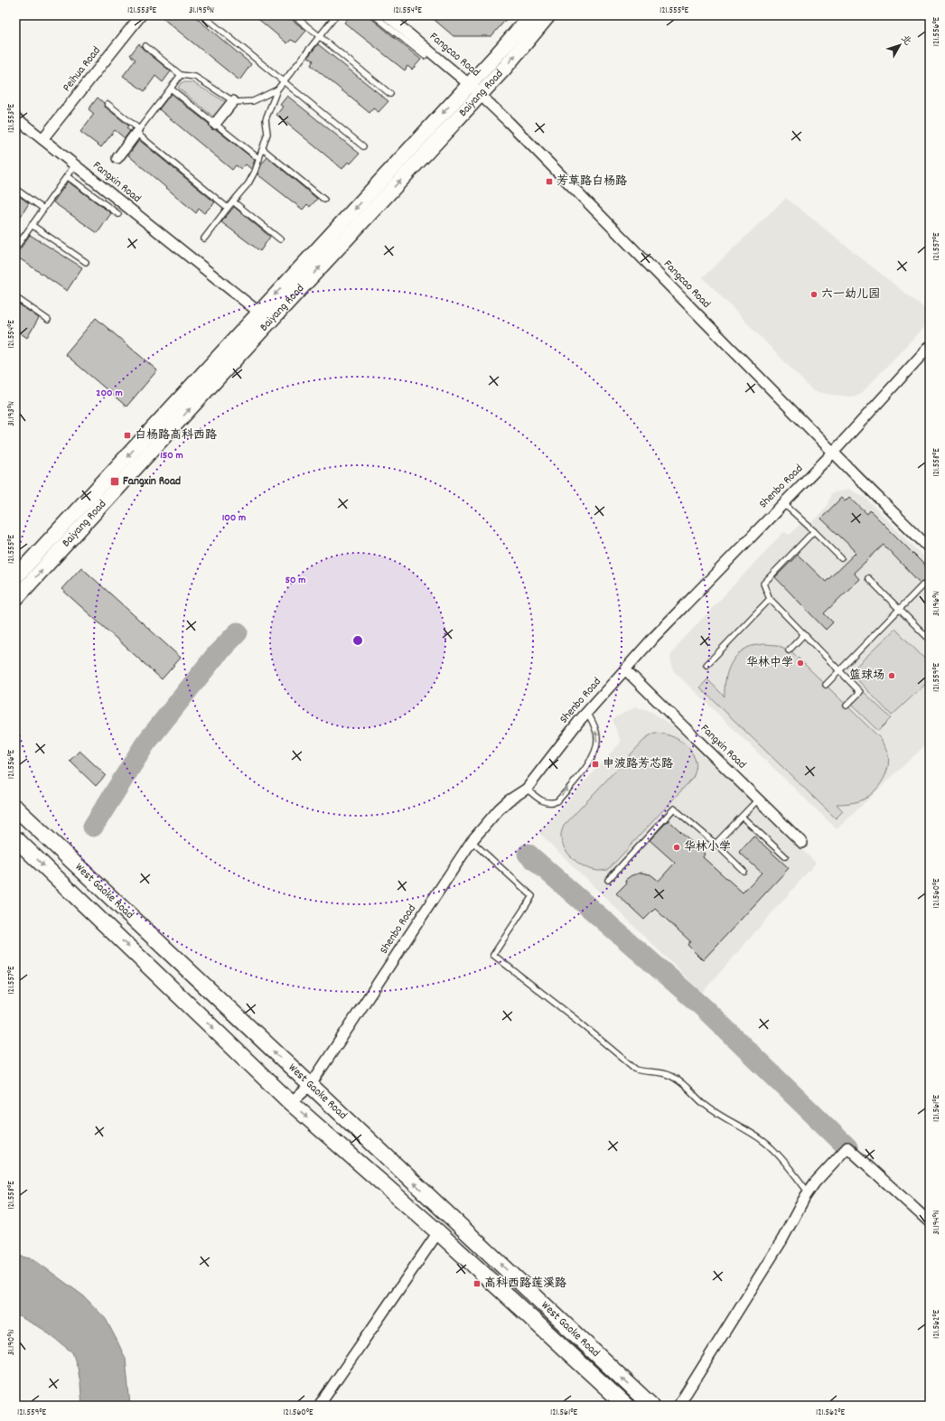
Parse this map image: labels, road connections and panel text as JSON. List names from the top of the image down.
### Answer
{
  "streets": {
    "main road": ["Baiyang Road", "West Gaoke Road"],
    "street": [
      "Fangcao Road",
      "Peihua Road",
      "Fangxin Road",
      "Shenbo Road"
    ]
  },
  "crossings": [
    ["Fangcao Road", "Baiyang Road"],
    ["Fangcao Road", "Shenbo Road"],
    ["Peihua Road", "Fangxin Road"],
    ["Baiyang Road", "Fangxin Road"],
    ["Fangxin Road", "Shenbo Road"],
    ["Shenbo Road", "West Gaoke Road"]
  ],
  "places": {
    "transit": [
      "芳草路白杨路",
      "白杨路高科西路",
      "Fangxin Road",
      "申波路芳芯路",
      "高科西路莲溪路"
    ],
    "other": [
      "六一幼儿园",
      "华林中学",
      "篮球场",
      "华林小学"
    ]
  },
  "north": "top right",
  "coordinates": [
    "121.553°E",
    "31.195°N",
    "121.554°E",
    "121.555°E",
    "121.556°E",
    "121.557°E",
    "31.193°N",
    "121.558°E",
    "31.196°N",
    "121.559°E",
    "121.560°E",
    "121.561°E",
    "31.194°N",
    "121.562°E",
    "31.190°N"
  ],
  "rings": [
    "200 m",
    "150 m",
    "100 m",
    "50 m"
  ]
}
